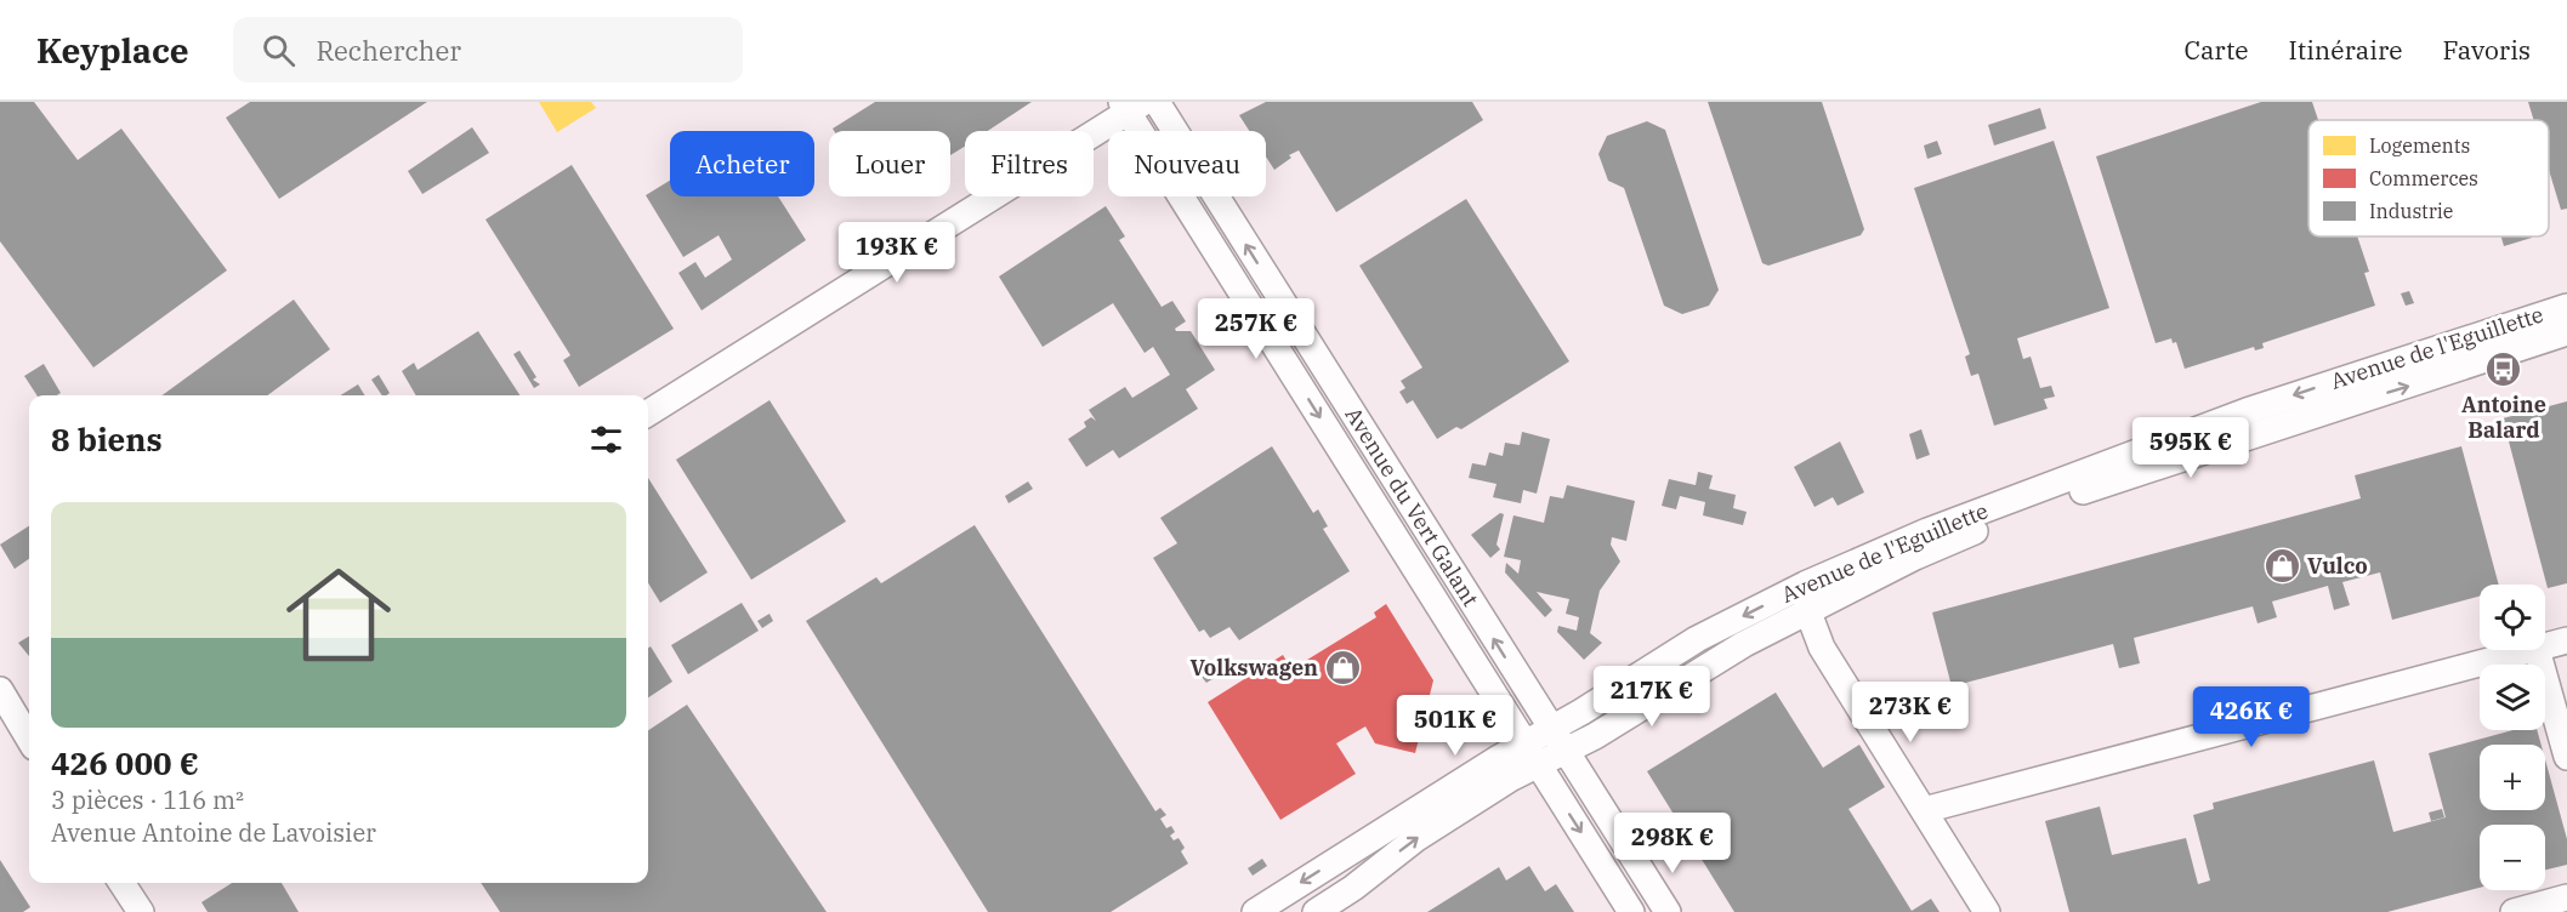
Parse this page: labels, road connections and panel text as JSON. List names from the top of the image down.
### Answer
{
  "streets": {
    "street": ["Avenue de l'Eguillette", "Avenue du Vert Galant"]
  },
  "crossings": [
    ["Avenue de l'Eguillette", "Avenue du Vert Galant"]
  ],
  "places": {
    "bus stop": ["Antoine Balard"],
    "shop": ["Vulco", "Volkswagen"]
  },
  "legend": ["Logements", "Commerces", "Industrie"],
  "page": {
    "header": "Keyplace",
    "search": "Rechercher",
    "nav": ["Carte", "Itinéraire", "Favoris"],
    "chip": [
      "Acheter",
      "Louer",
      "Filtres",
      "Nouveau"
    ],
    "price": [
      "193K €",
      "257K €",
      "595K €",
      "217K €",
      "273K €",
      "426K €",
      "501K €",
      "298K €"
    ],
    "heading": "8 biens",
    "list": [
      {
        "name": "426 000 €",
        "note": "3 pièces · 116 m² · Avenue Antoine de Lavoisier"
      }
    ],
    "map_buttons": ["+", "−"]
  }
}
